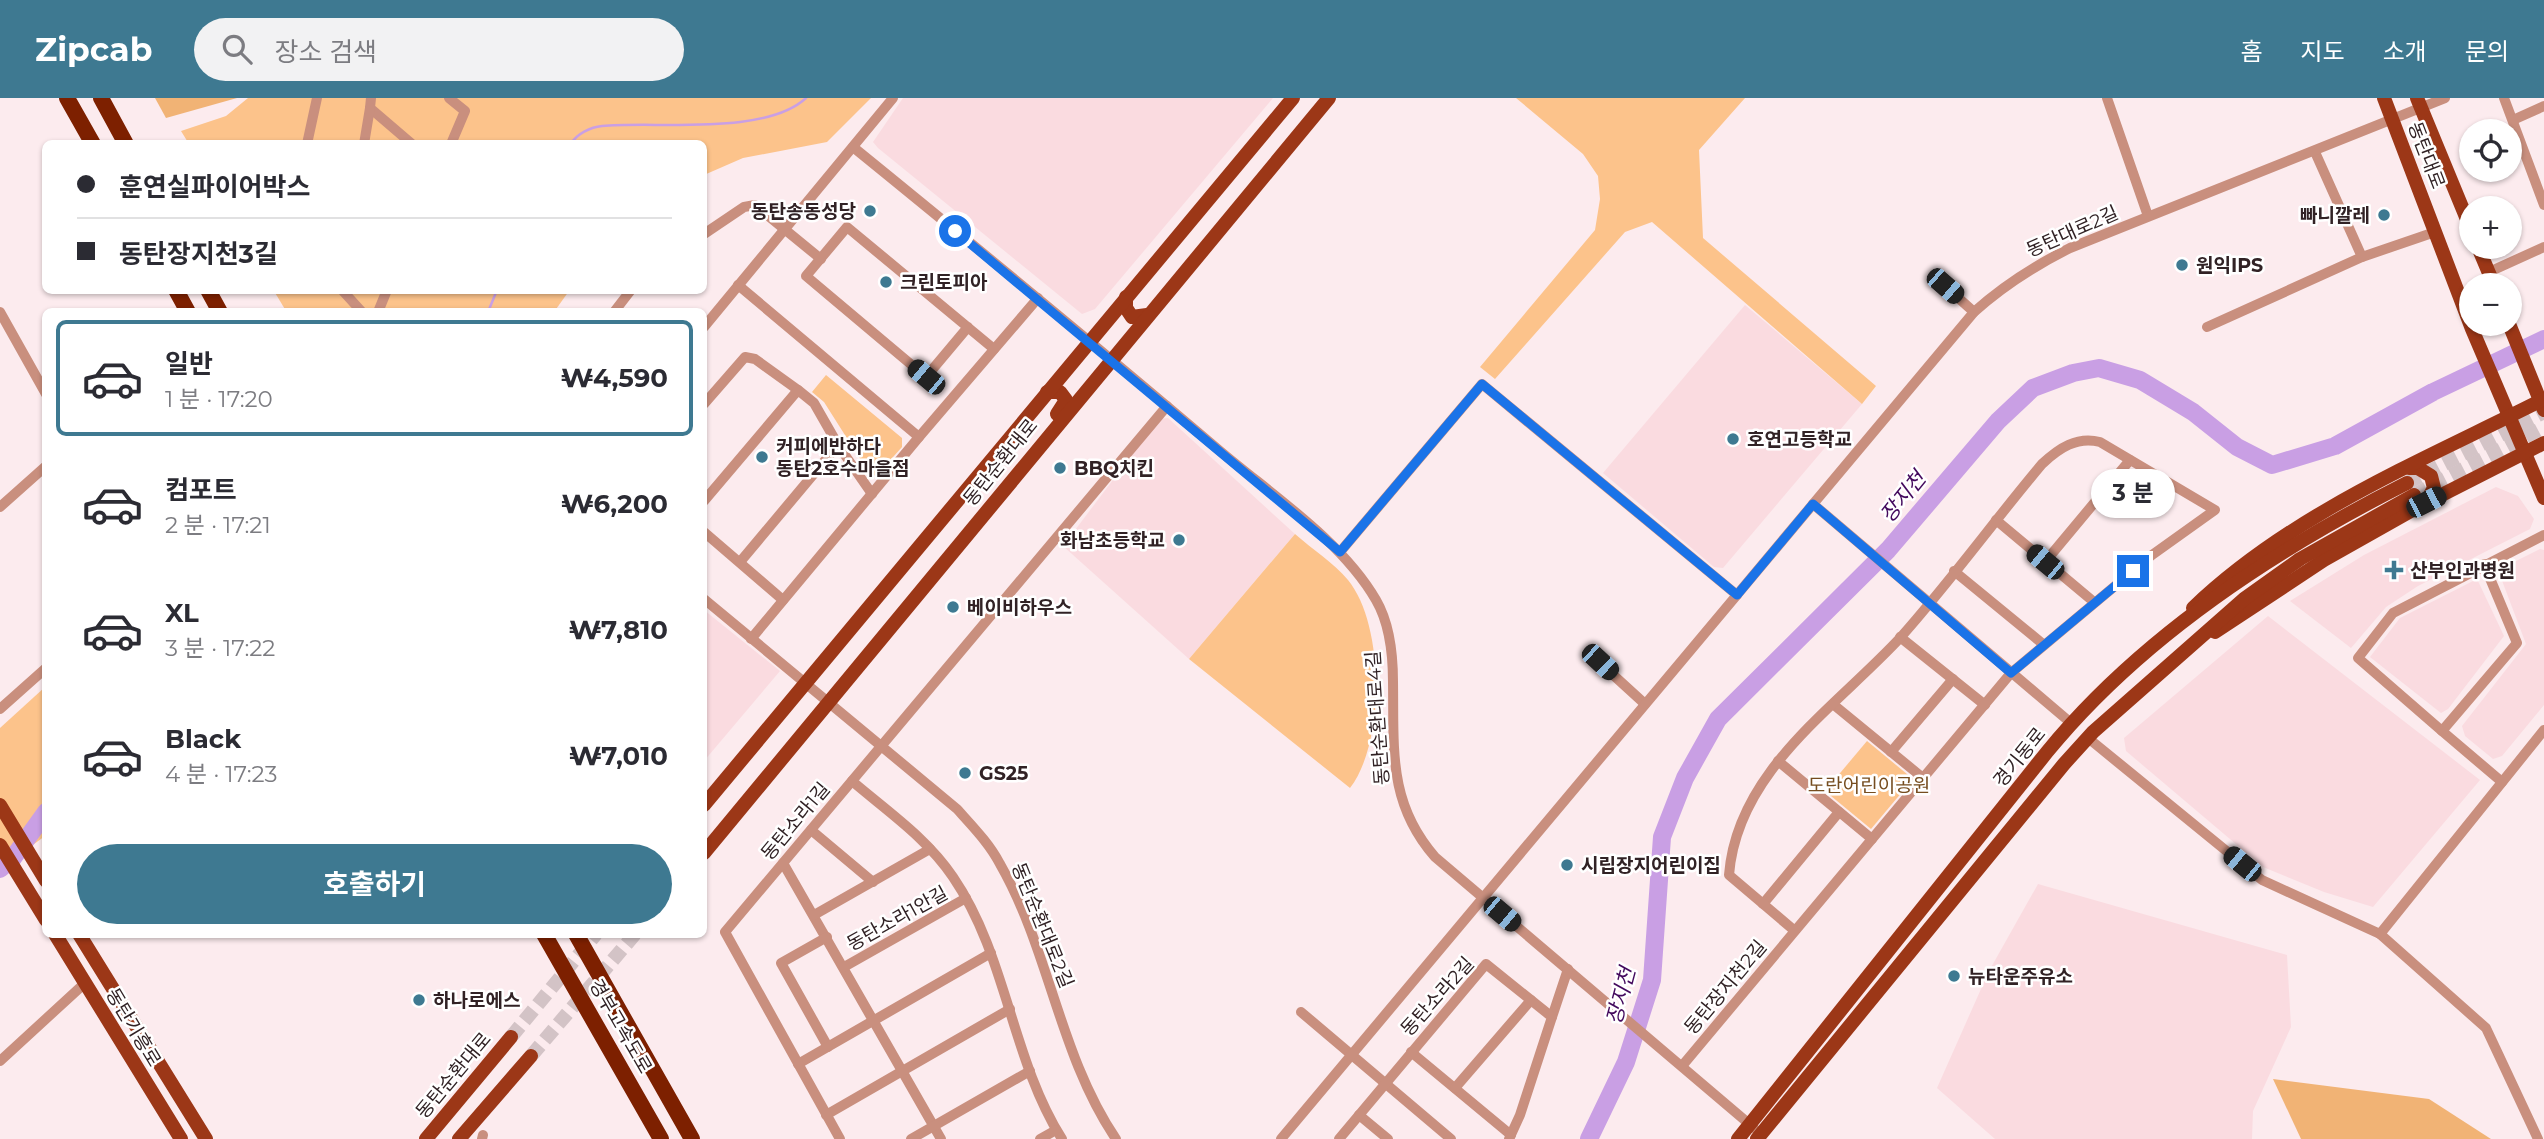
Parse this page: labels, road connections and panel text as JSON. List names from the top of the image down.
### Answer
{
  "streets": {
    "highway": ["경부고속도로"],
    "main road": [
      "동탄대로",
      "동탄순환대로",
      "경기동로",
      "동탄기흥로"
    ],
    "street": [
      "동탄대로2길",
      "동탄순환대로4길",
      "동탄소라1길",
      "동탄소라1안길",
      "동탄순환대로2길",
      "동탄장지천2길",
      "동탄소라2길"
    ]
  },
  "crossings": [
    ["동탄대로", "동탄대로2길"],
    ["동탄대로2길", "동탄순환대로4길"],
    ["동탄순환대로", "동탄순환대로4길"],
    ["동탄순환대로", "동탄순환대로2길"],
    ["동탄순환대로4길", "경기동로"],
    ["동탄순환대로4길", "동탄장지천2길"],
    ["동탄소라1길", "동탄소라1안길"]
  ],
  "water": ["장지천"],
  "parks": ["도란어린이공원"],
  "places": {
    "other": [
      "동탄송동성당",
      "빠니깔레",
      "원익IPS",
      "크린토피아",
      "호연고등학교",
      "커피에반하다 동탄2호수마을점",
      "BBQ치킨",
      "화남초등학교",
      "베이비하우스",
      "GS25",
      "시립장지어린이집",
      "뉴타운주유소",
      "하나로에스"
    ],
    "health": ["산부인과병원"]
  },
  "page": {
    "header": "Zipcab",
    "search": "장소 검색",
    "nav": [
      "홈",
      "지도",
      "소개",
      "문의"
    ],
    "map_buttons": ["+", "−"],
    "banner": ["훈연실파이어박스", "동탄장지천3길"],
    "list": [
      {
        "name": "일반",
        "note": "1 분 · 17:20",
        "value": "₩4,590"
      },
      {
        "name": "컴포트",
        "note": "2 분 · 17:21",
        "value": "₩6,200"
      },
      {
        "name": "XL",
        "note": "3 분 · 17:22",
        "value": "₩7,810"
      },
      {
        "name": "Black",
        "note": "4 분 · 17:23",
        "value": "₩7,010"
      }
    ],
    "bubble": "3 분",
    "buttons": "호출하기"
  }
}
